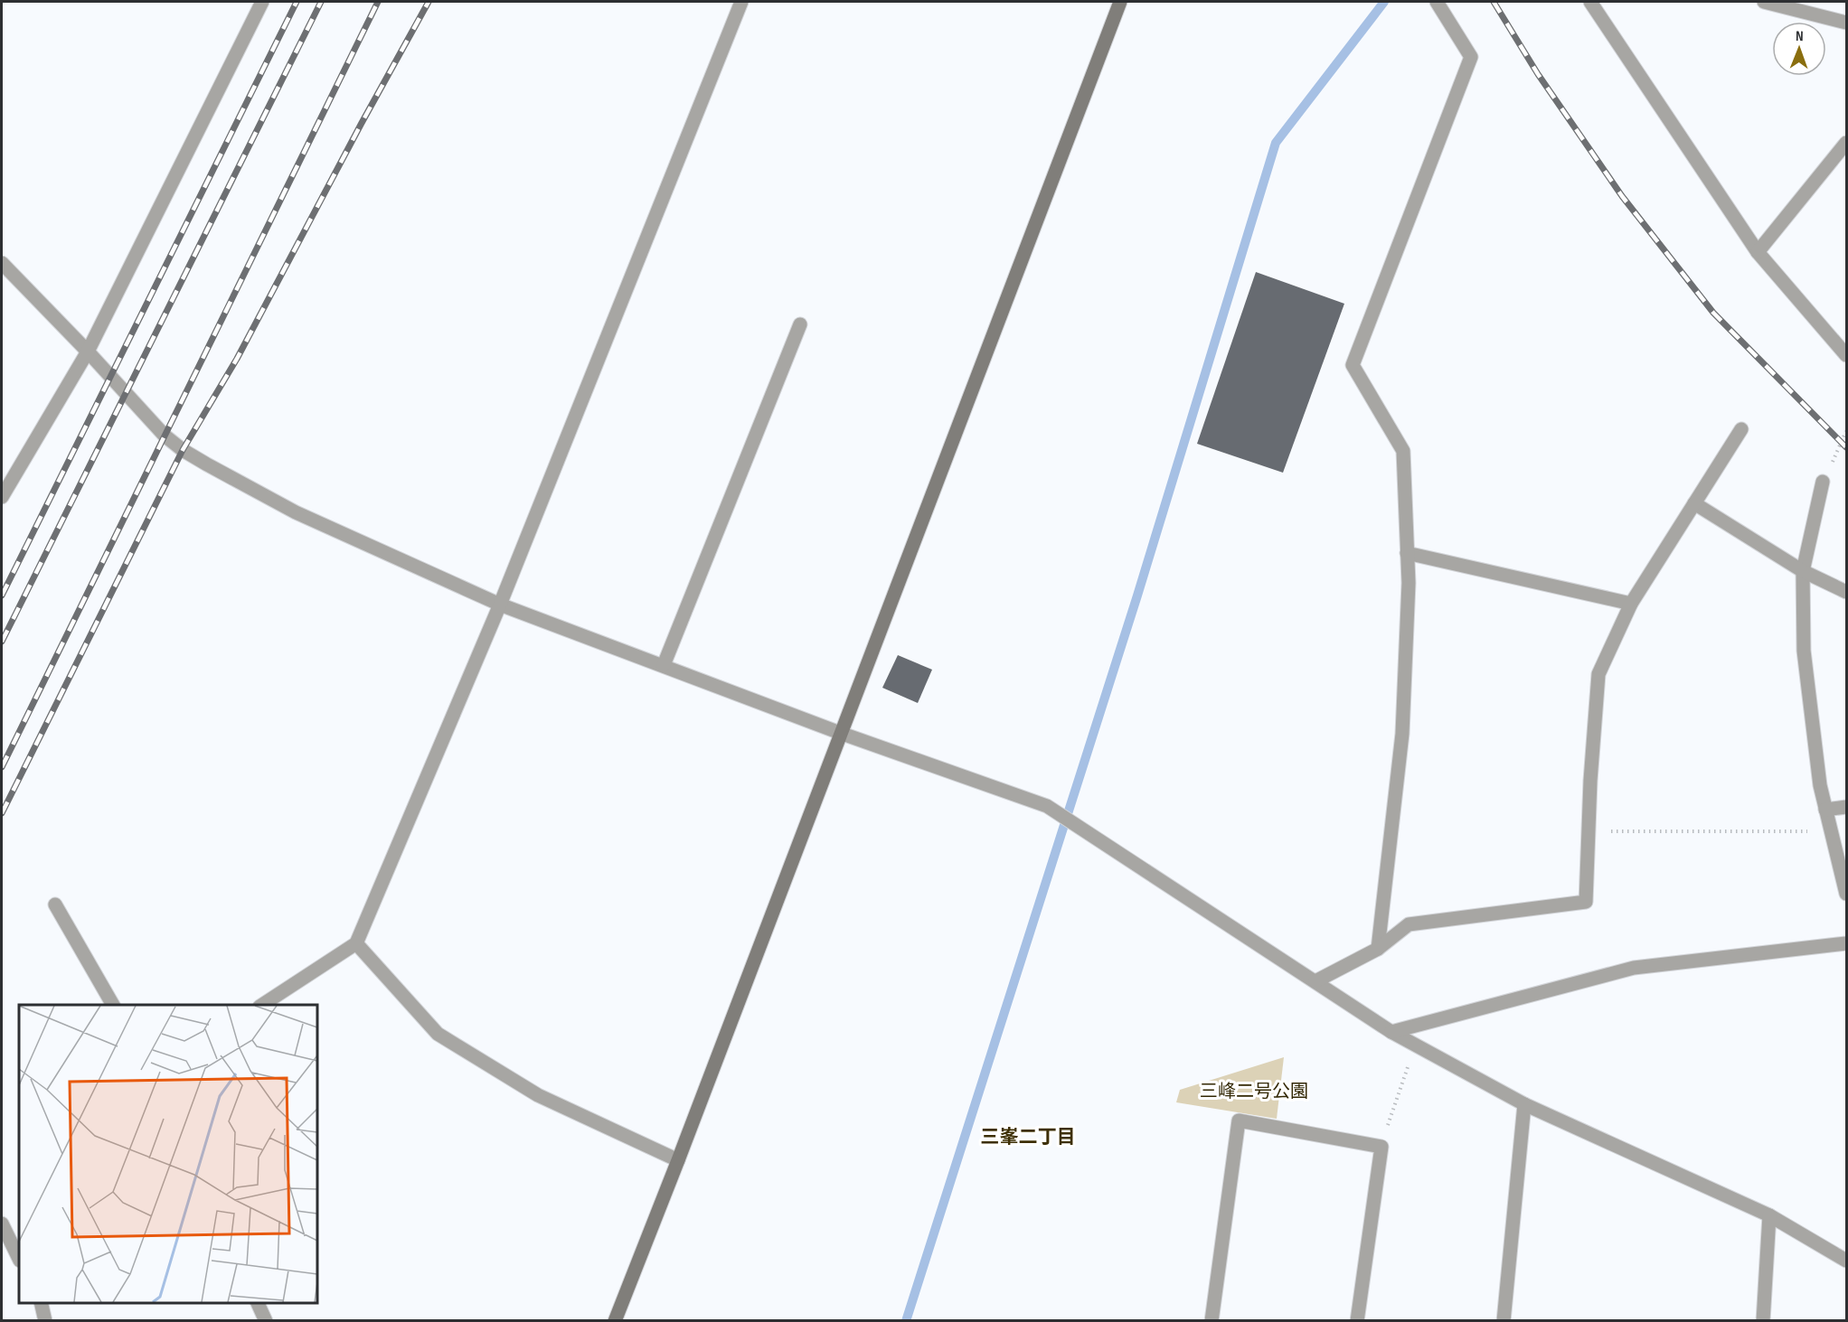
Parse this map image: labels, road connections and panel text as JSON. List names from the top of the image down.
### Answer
{
  "districts": ["三峯二丁目"],
  "parks": ["三峰二号公園"],
  "north": "top"
}
